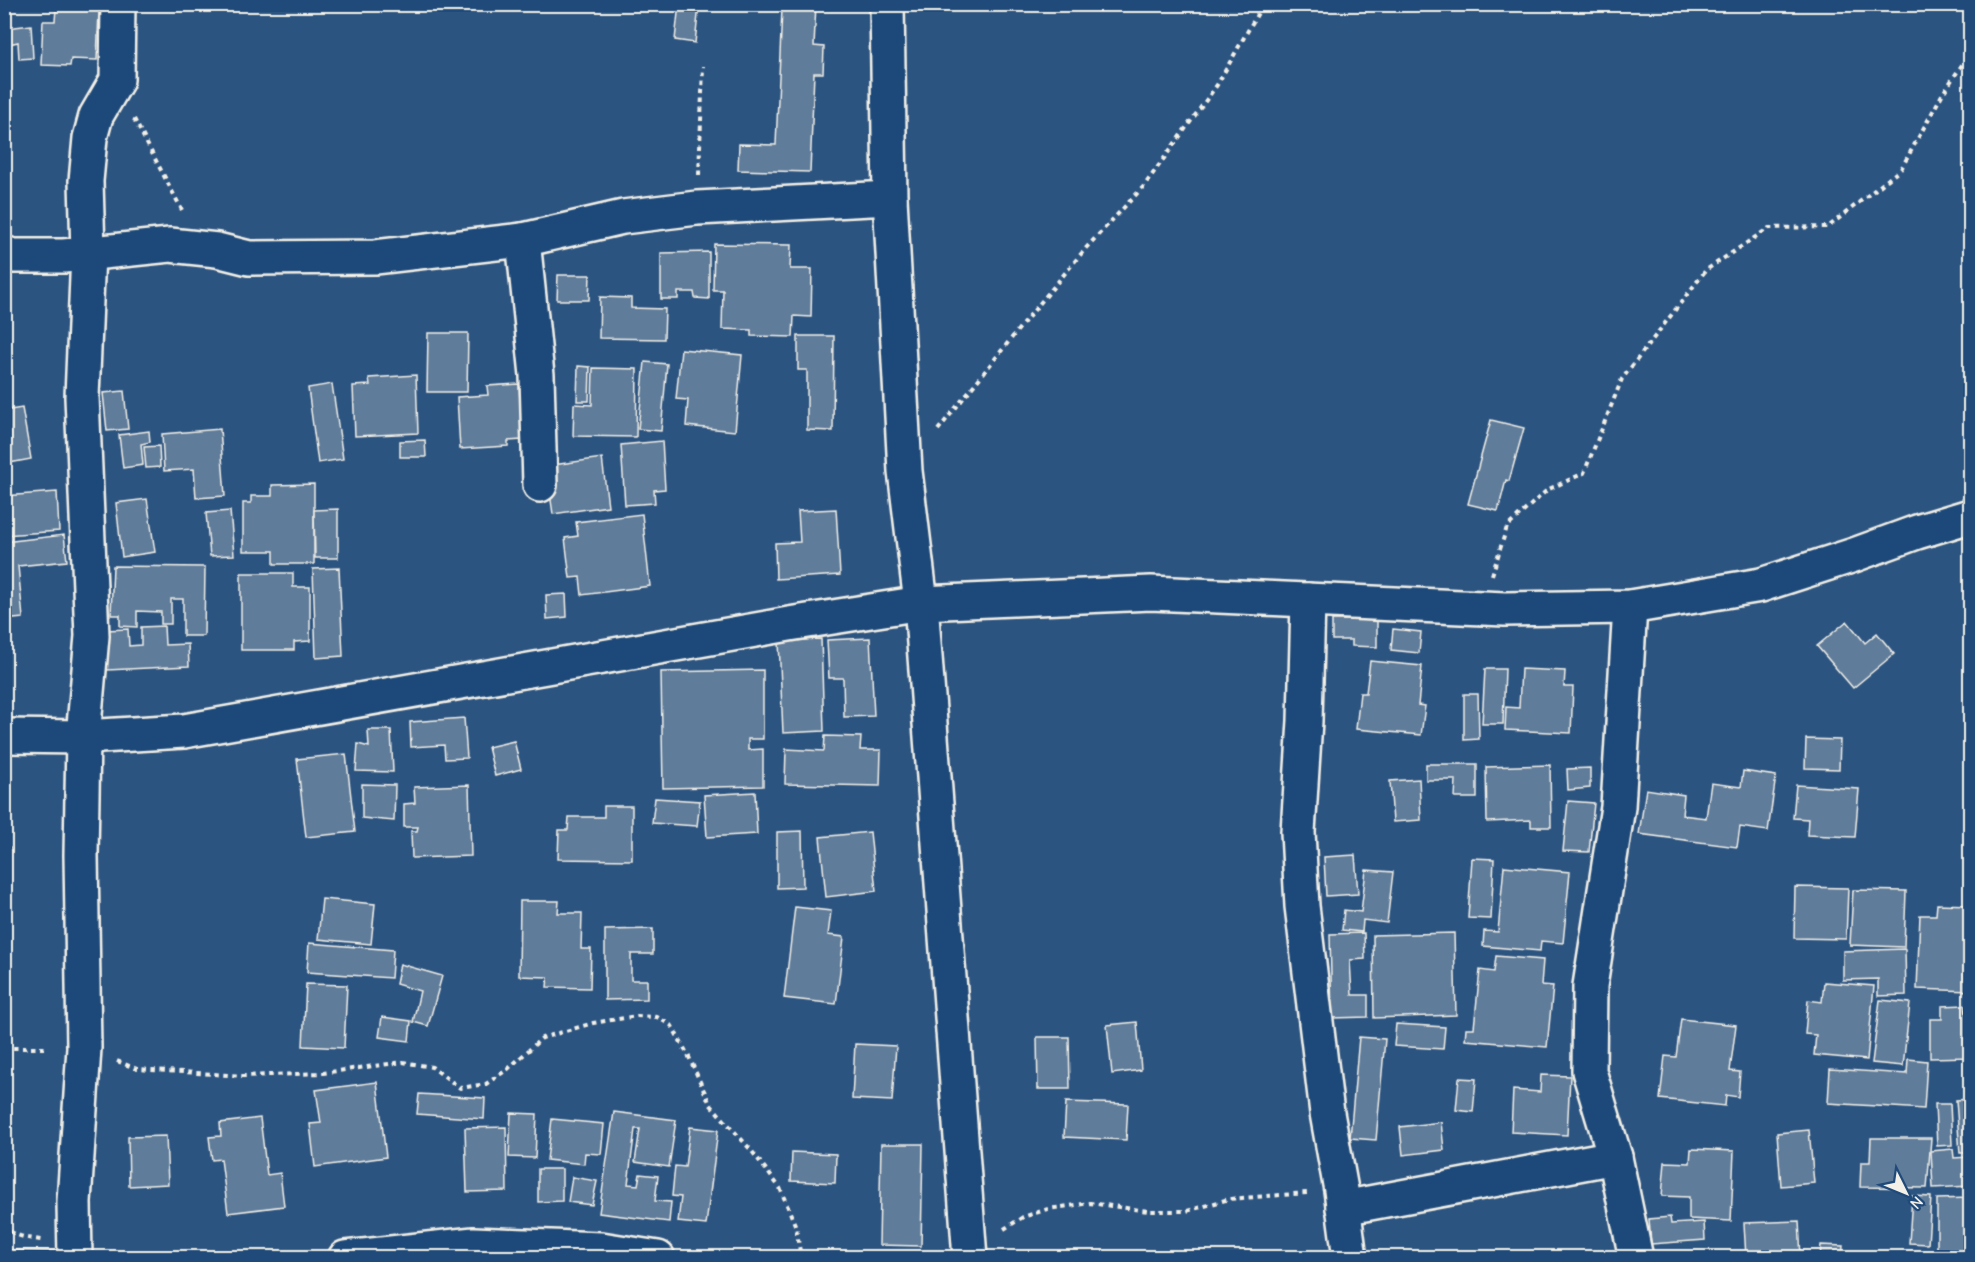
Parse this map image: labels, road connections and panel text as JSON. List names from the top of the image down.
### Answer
{
  "north": "bottom right"
}
